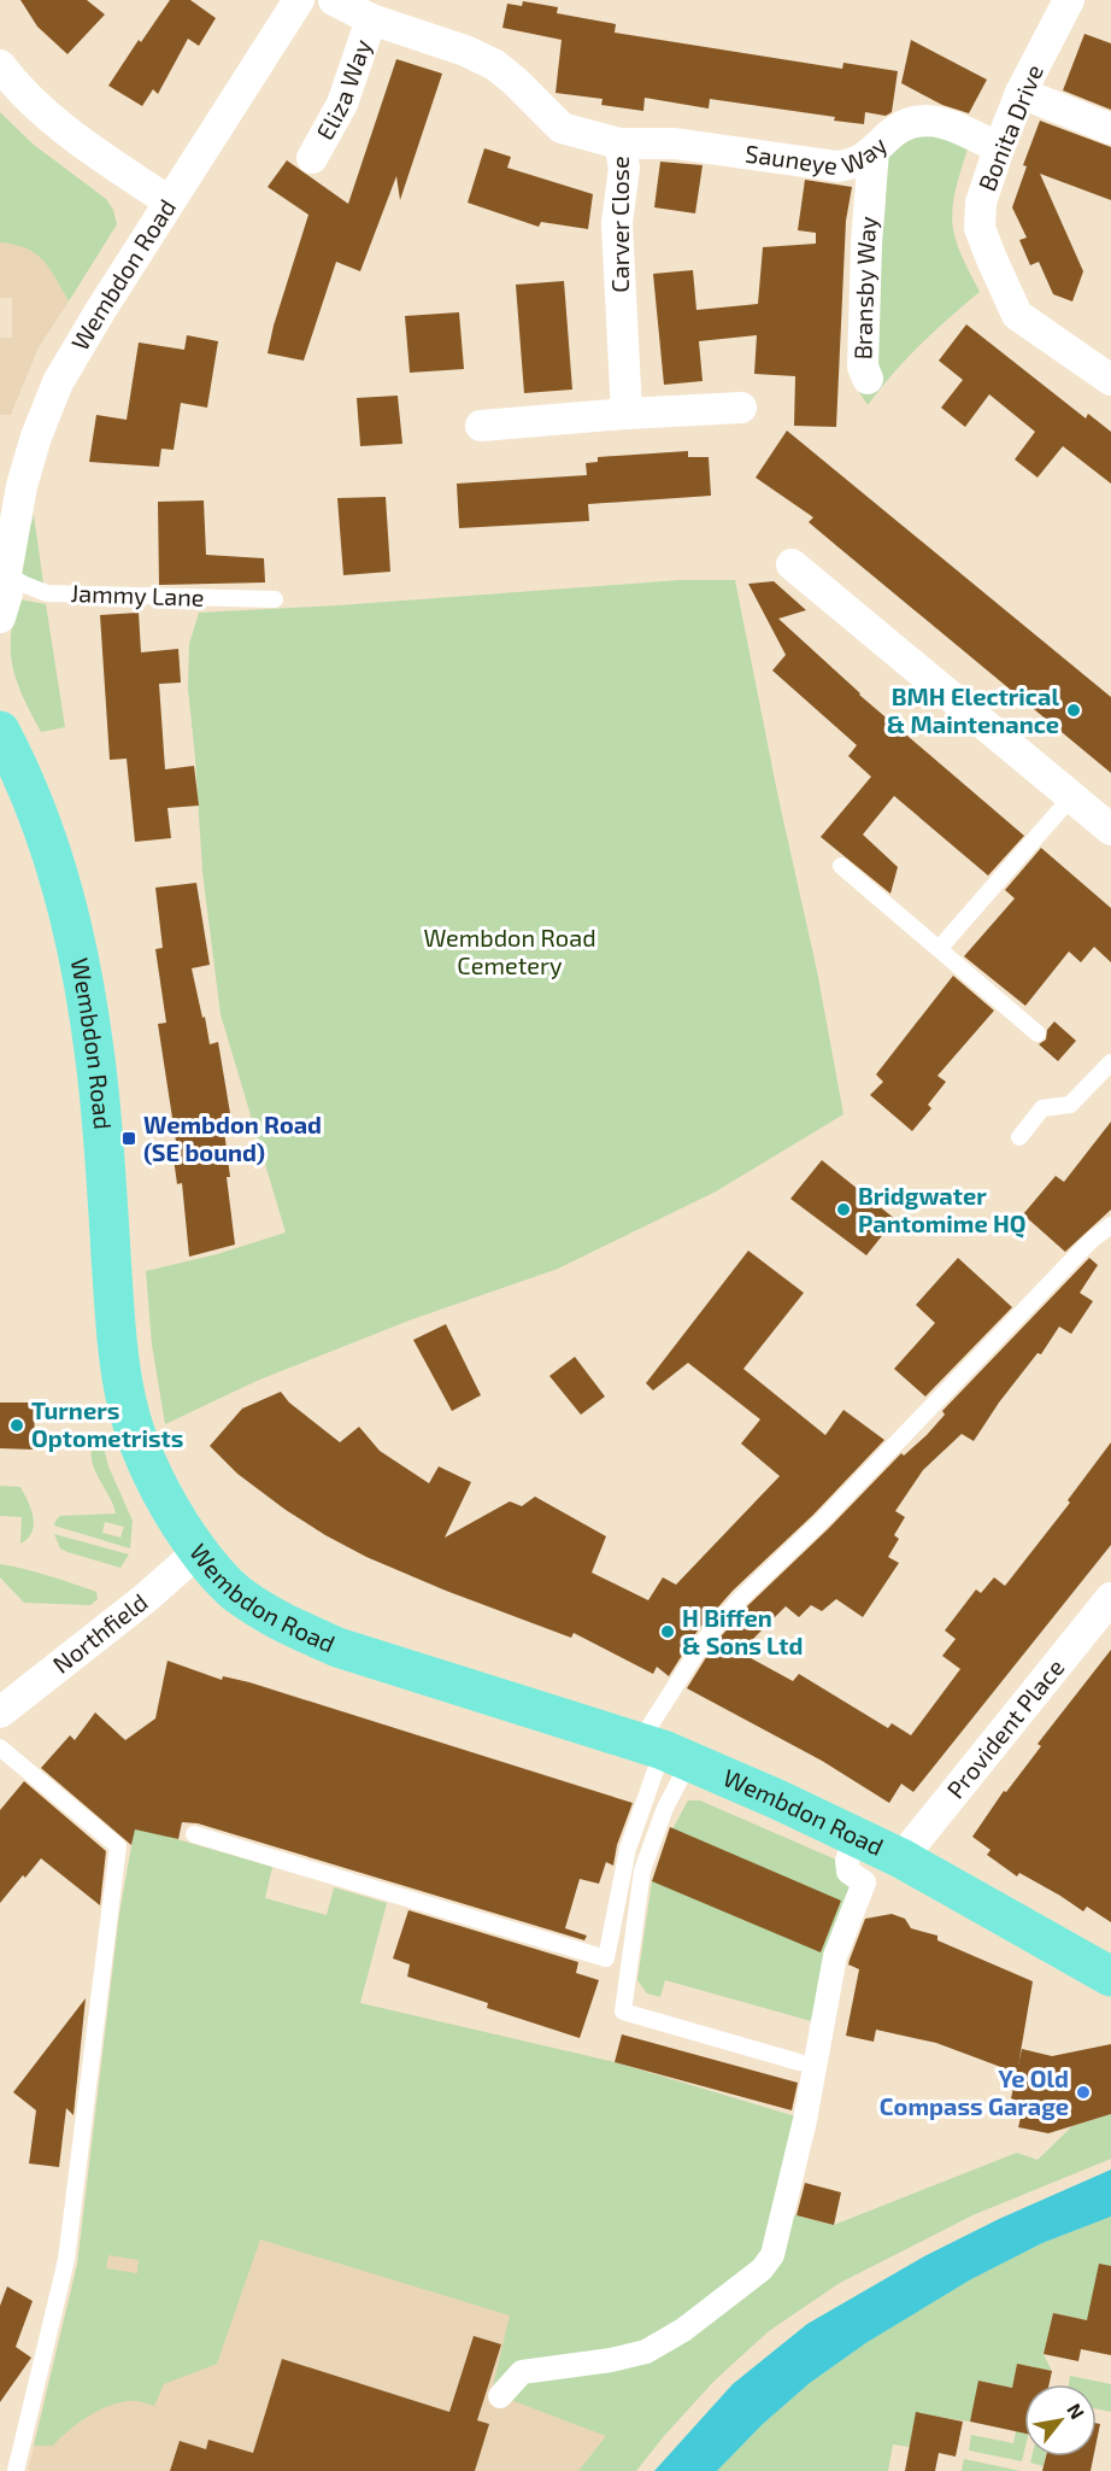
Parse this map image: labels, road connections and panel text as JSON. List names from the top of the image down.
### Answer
{
  "streets": {
    "main road": ["Wembdon Road"],
    "street": [
      "Eliza Way",
      "Bonita Drive",
      "Sauneye Way",
      "Carver Close",
      "Bransby Way",
      "Northfield",
      "Provident Place"
    ],
    "lane": ["Jammy Lane"]
  },
  "crossings": [
    ["Eliza Way", "Carver Close"],
    ["Bonita Drive", "Sauneye Way"],
    ["Sauneye Way", "Carver Close"],
    ["Sauneye Way", "Bransby Way"],
    ["Wembdon Road", "Jammy Lane"],
    ["Wembdon Road", "Northfield"],
    ["Wembdon Road", "Provident Place"]
  ],
  "parks": ["Wembdon Road Cemetery"],
  "places": {
    "other": [
      "BMH Electrical & Maintenance",
      "Bridgwater Pantomime HQ",
      "Turners Optometrists",
      "H Biffen & Sons Ltd",
      "Ye Old Compass Garage"
    ],
    "transit": ["Wembdon Road (SE bound)"]
  },
  "north": "top right"
}
